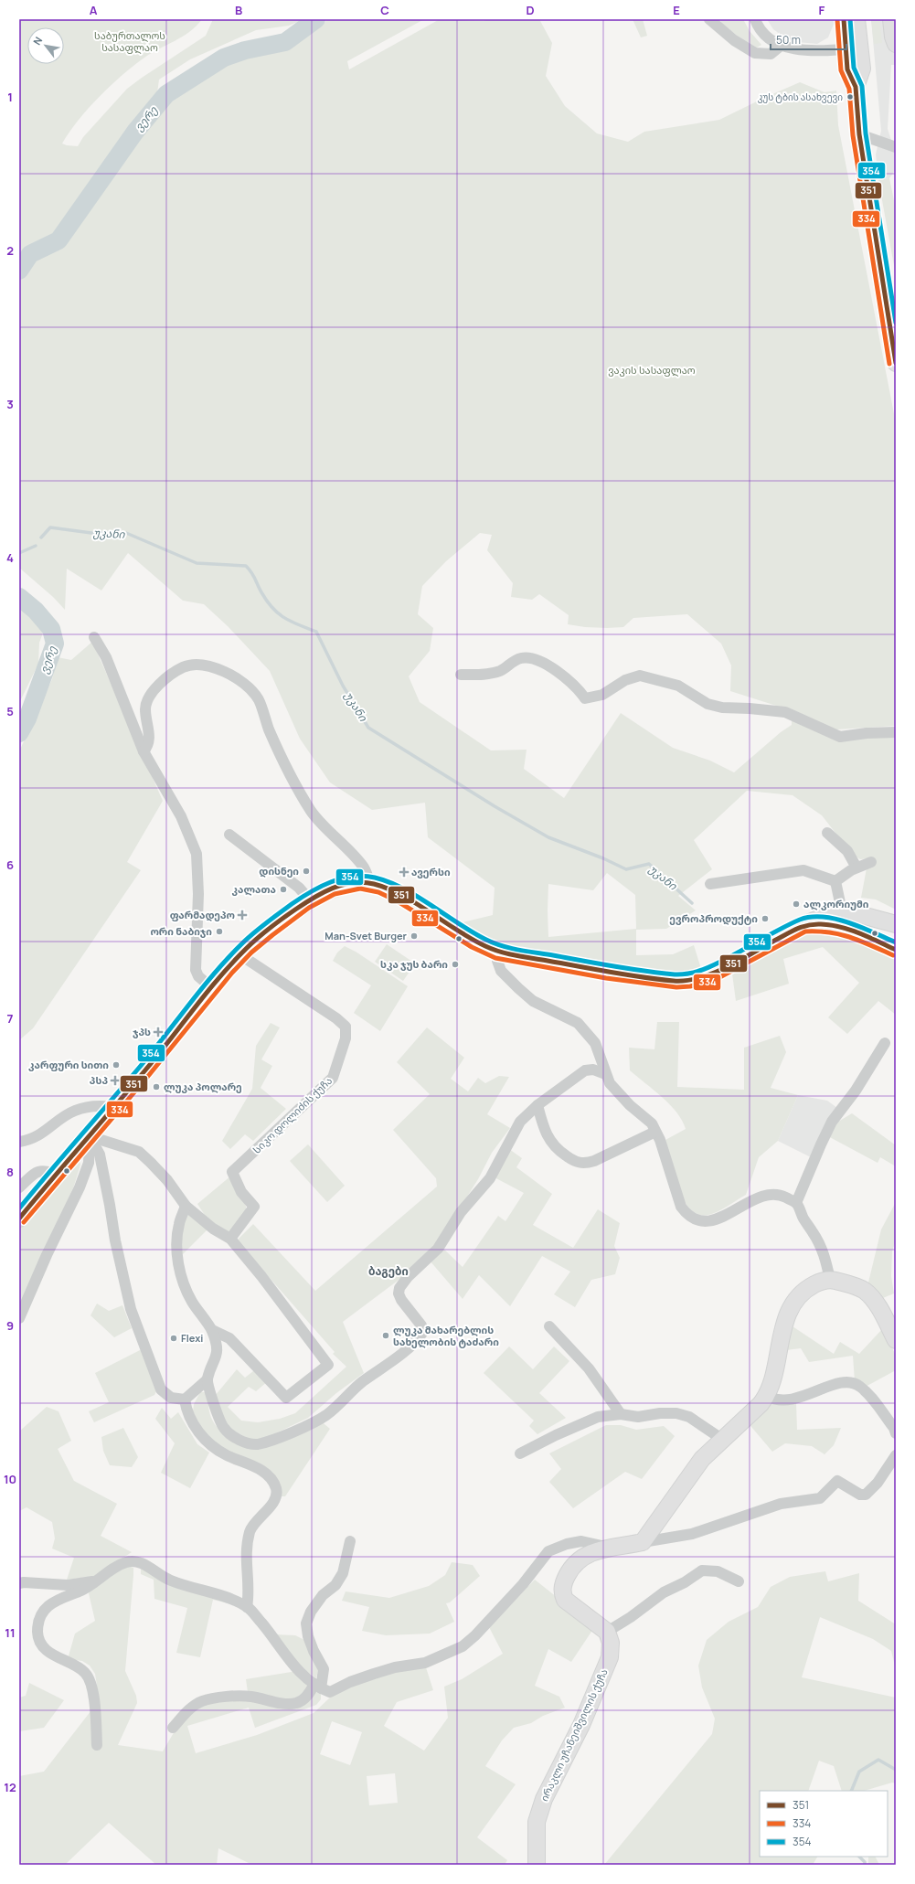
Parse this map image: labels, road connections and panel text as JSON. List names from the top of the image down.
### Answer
{
  "streets": {
    "main road": ["ირაკლი უჩანეიშვილის ქუჩა"],
    "street": ["სიკო დოლიძის ქუჩა"]
  },
  "districts": ["ბაგები"],
  "water": ["ვერე", "უკანი"],
  "parks": ["საბურთალოს სასაფლაო", "ვაკის სასაფლაო"],
  "places": {
    "other": [
      "კუს ტბის ასახვევი",
      "დისნეი",
      "კალათა",
      "ალკორიუმი",
      "ევროპროდუქტი",
      "ორი ნაბიჯი",
      "Man-Svet Burger",
      "სკა ჯუს ბარი",
      "კარფური სითი",
      "ლუკა პოლარე",
      "ლუკა მახარებლის სახელობის ტაძარი",
      "Flexi"
    ],
    "health": [
      "ავერსი",
      "ფარმადეპო",
      "ჯპს",
      "პსპ"
    ]
  },
  "lines": ["transit line 351", "transit line 354", "transit line 334"],
  "legend": ["351", "334", "354"],
  "scale_bar": "50 m",
  "north": "top left",
  "grid": {
    "columns": [
      "A",
      "B",
      "C",
      "D",
      "E",
      "F"
    ],
    "rows": [
      "1",
      "2",
      "3",
      "4",
      "5",
      "6",
      "7",
      "8",
      "9",
      "10",
      "11",
      "12"
    ]
  }
}
